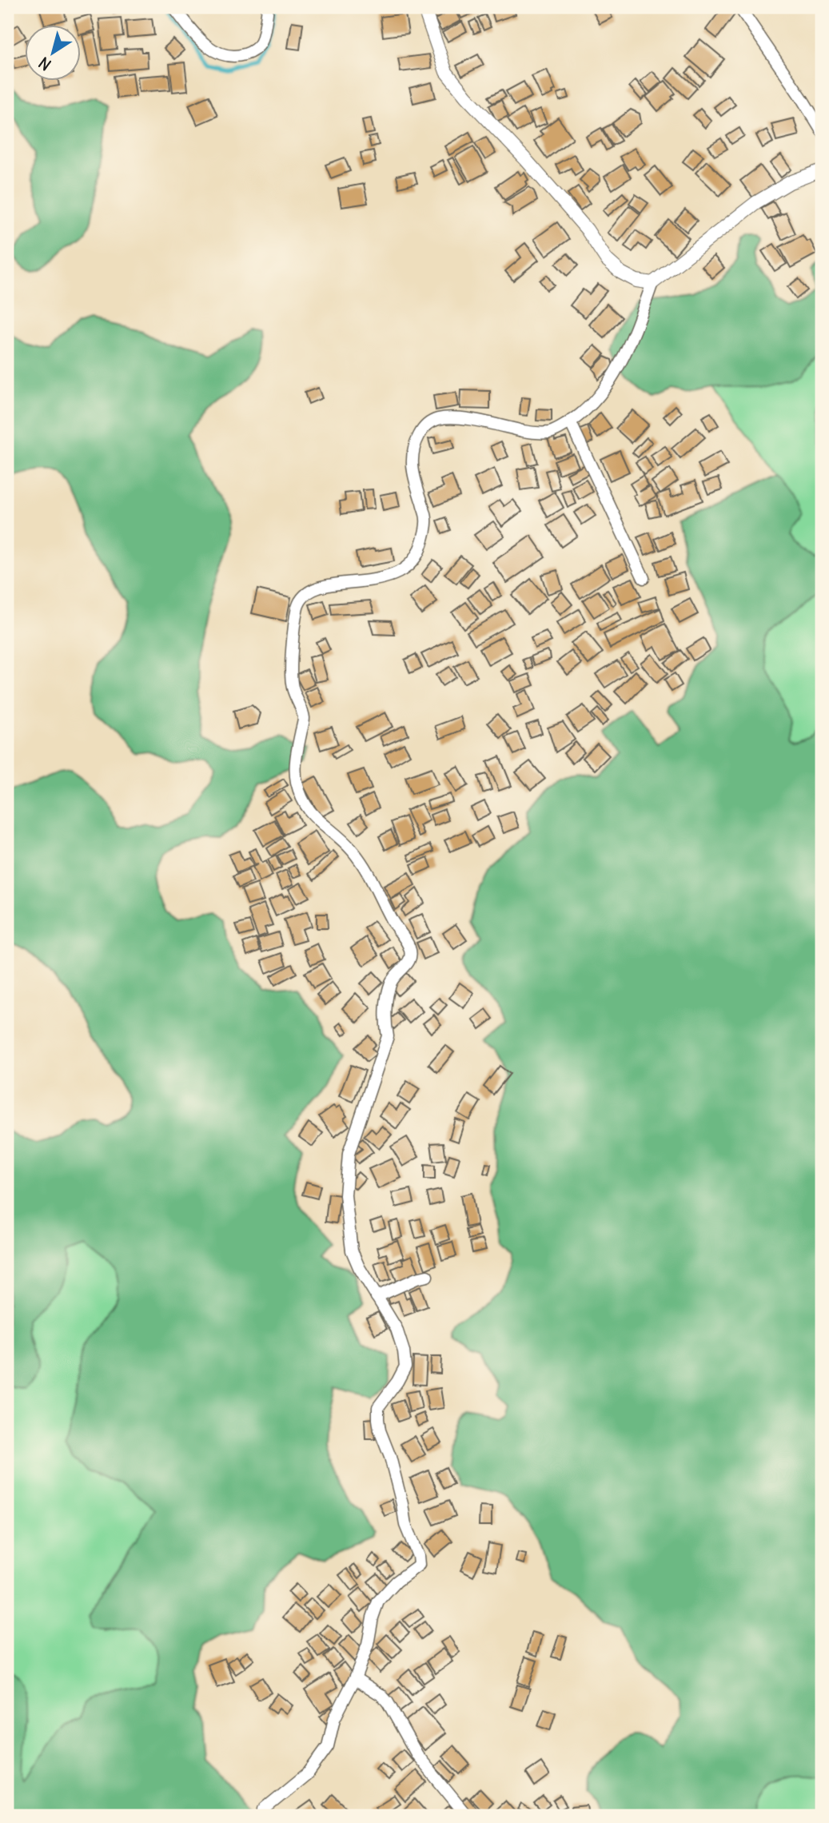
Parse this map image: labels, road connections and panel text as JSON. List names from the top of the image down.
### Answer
{
  "north": "bottom left"
}
